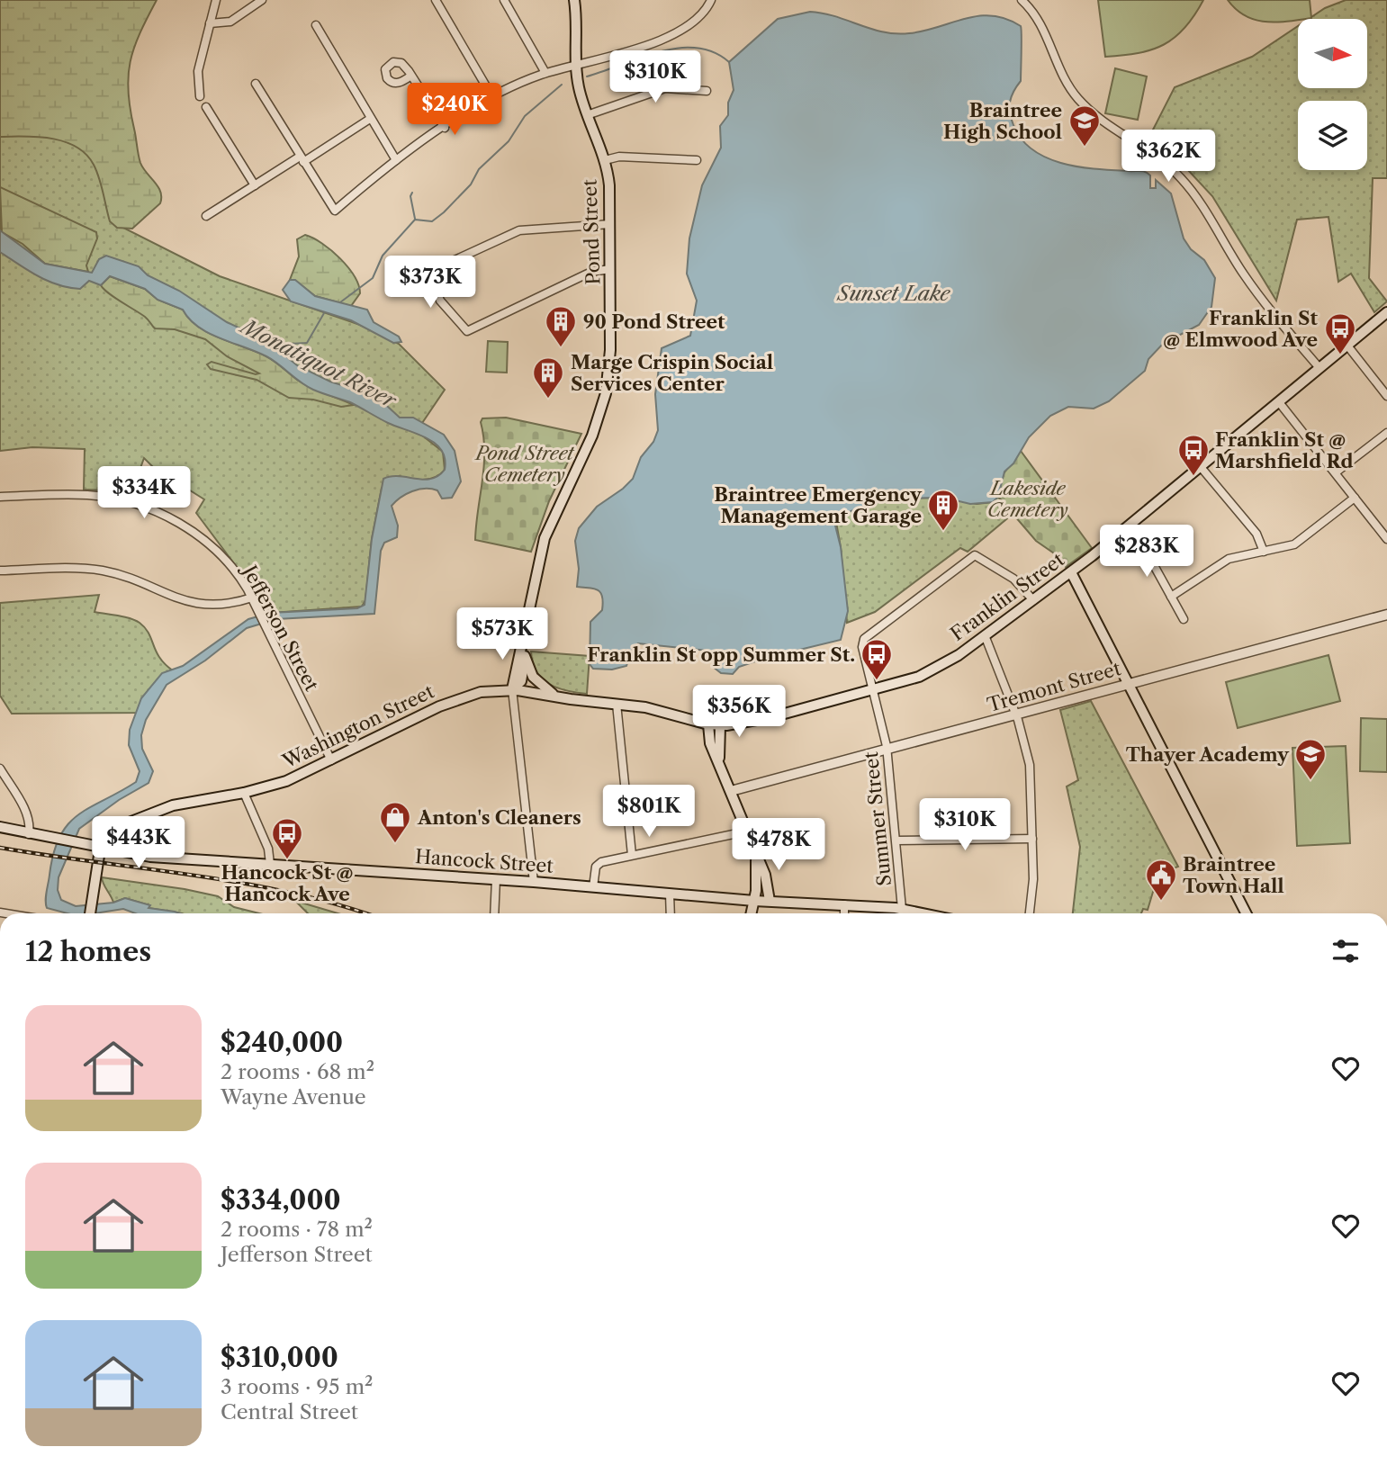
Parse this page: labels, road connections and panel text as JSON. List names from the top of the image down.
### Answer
{
  "streets": {
    "main road": [
      "Pond Street",
      "Franklin Street",
      "Washington Street",
      "Hancock Street"
    ],
    "street": ["Jefferson Street", "Tremont Street", "Summer Street"]
  },
  "crossings": [
    ["Pond Street", "Washington Street"],
    ["Franklin Street", "Washington Street"],
    ["Franklin Street", "Summer Street"],
    ["Jefferson Street", "Washington Street"],
    ["Tremont Street", "Summer Street"],
    ["Washington Street", "Hancock Street"]
  ],
  "water": ["Sunset Lake", "Monatiquot River"],
  "parks": ["Pond Street Cemetery", "Lakeside Cemetery"],
  "places": {
    "school or university": ["Braintree High School", "Thayer Academy"],
    "building": ["90 Pond Street", "Marge Crispin Social Services Center", "Braintree Emergency Management Garage"],
    "bus stop": [
      "Franklin St @ Elmwood Ave",
      "Franklin St @ Marshfield Rd",
      "Franklin St opp Summer St.",
      "Hancock St @ Hancock Ave"
    ],
    "shop": ["Anton's Cleaners"],
    "public building": ["Braintree Town Hall"]
  },
  "north": "right",
  "page": {
    "price": [
      "$310K",
      "$240K",
      "$362K",
      "$373K",
      "$334K",
      "$283K",
      "$573K",
      "$356K",
      "$801K",
      "$310K",
      "$443K",
      "$478K"
    ],
    "heading": "12 homes",
    "list": [
      {
        "name": "$240,000",
        "note": "2 rooms · 68 m² · Wayne Avenue"
      },
      {
        "name": "$334,000",
        "note": "2 rooms · 78 m² · Jefferson Street"
      },
      {
        "name": "$310,000",
        "note": "3 rooms · 95 m² · Central Street"
      }
    ]
  }
}
